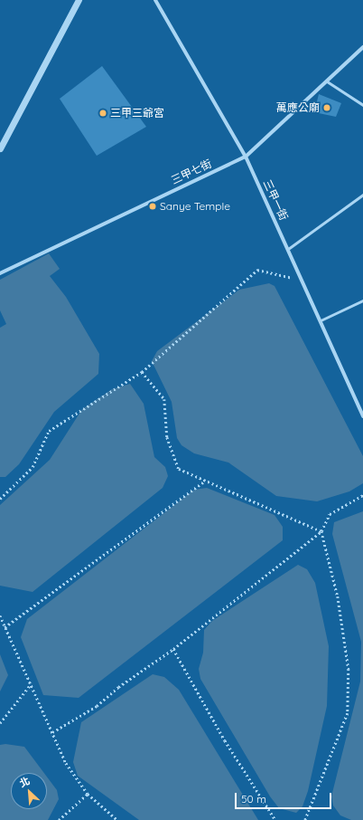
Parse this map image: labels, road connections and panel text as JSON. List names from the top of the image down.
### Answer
{
  "streets": {
    "street": ["三甲七街", "三甲一街"]
  },
  "crossings": [
    ["三甲七街", "三甲一街"]
  ],
  "places": ["萬應公廟", "三甲三爺宮", "Sanye Temple"],
  "scale_bar": "50 m",
  "north": "top left"
}
